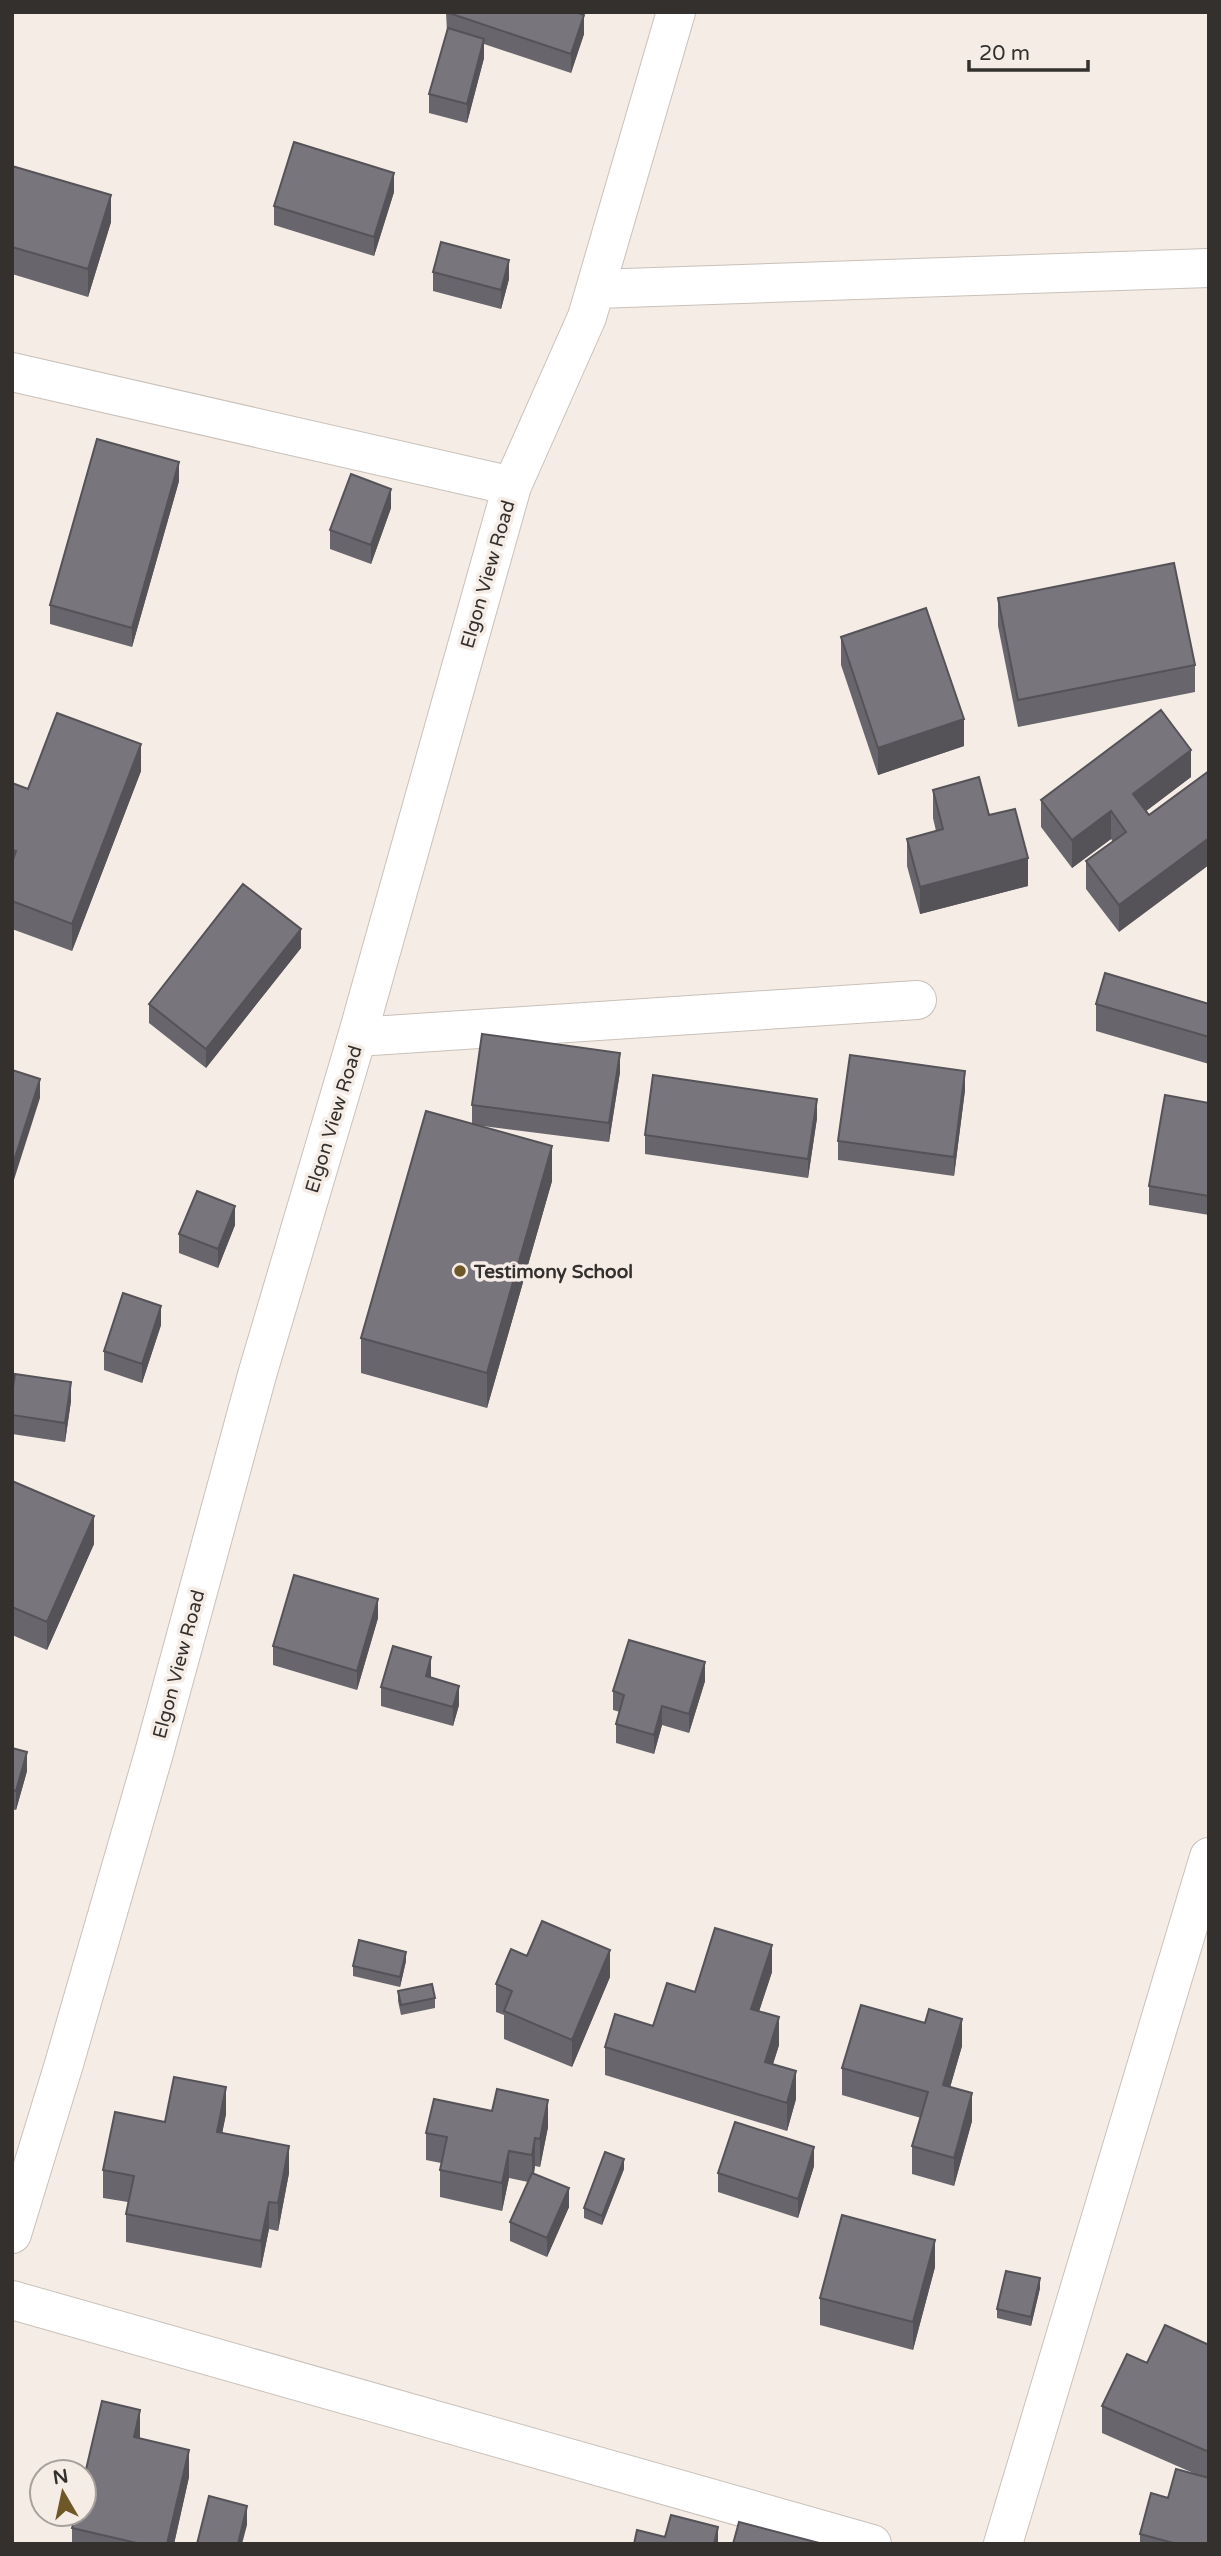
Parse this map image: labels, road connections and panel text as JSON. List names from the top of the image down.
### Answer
{
  "streets": {
    "street": ["Elgon View Road"]
  },
  "places": ["Testimony School"],
  "scale_bar": "20 m",
  "north": "top"
}
